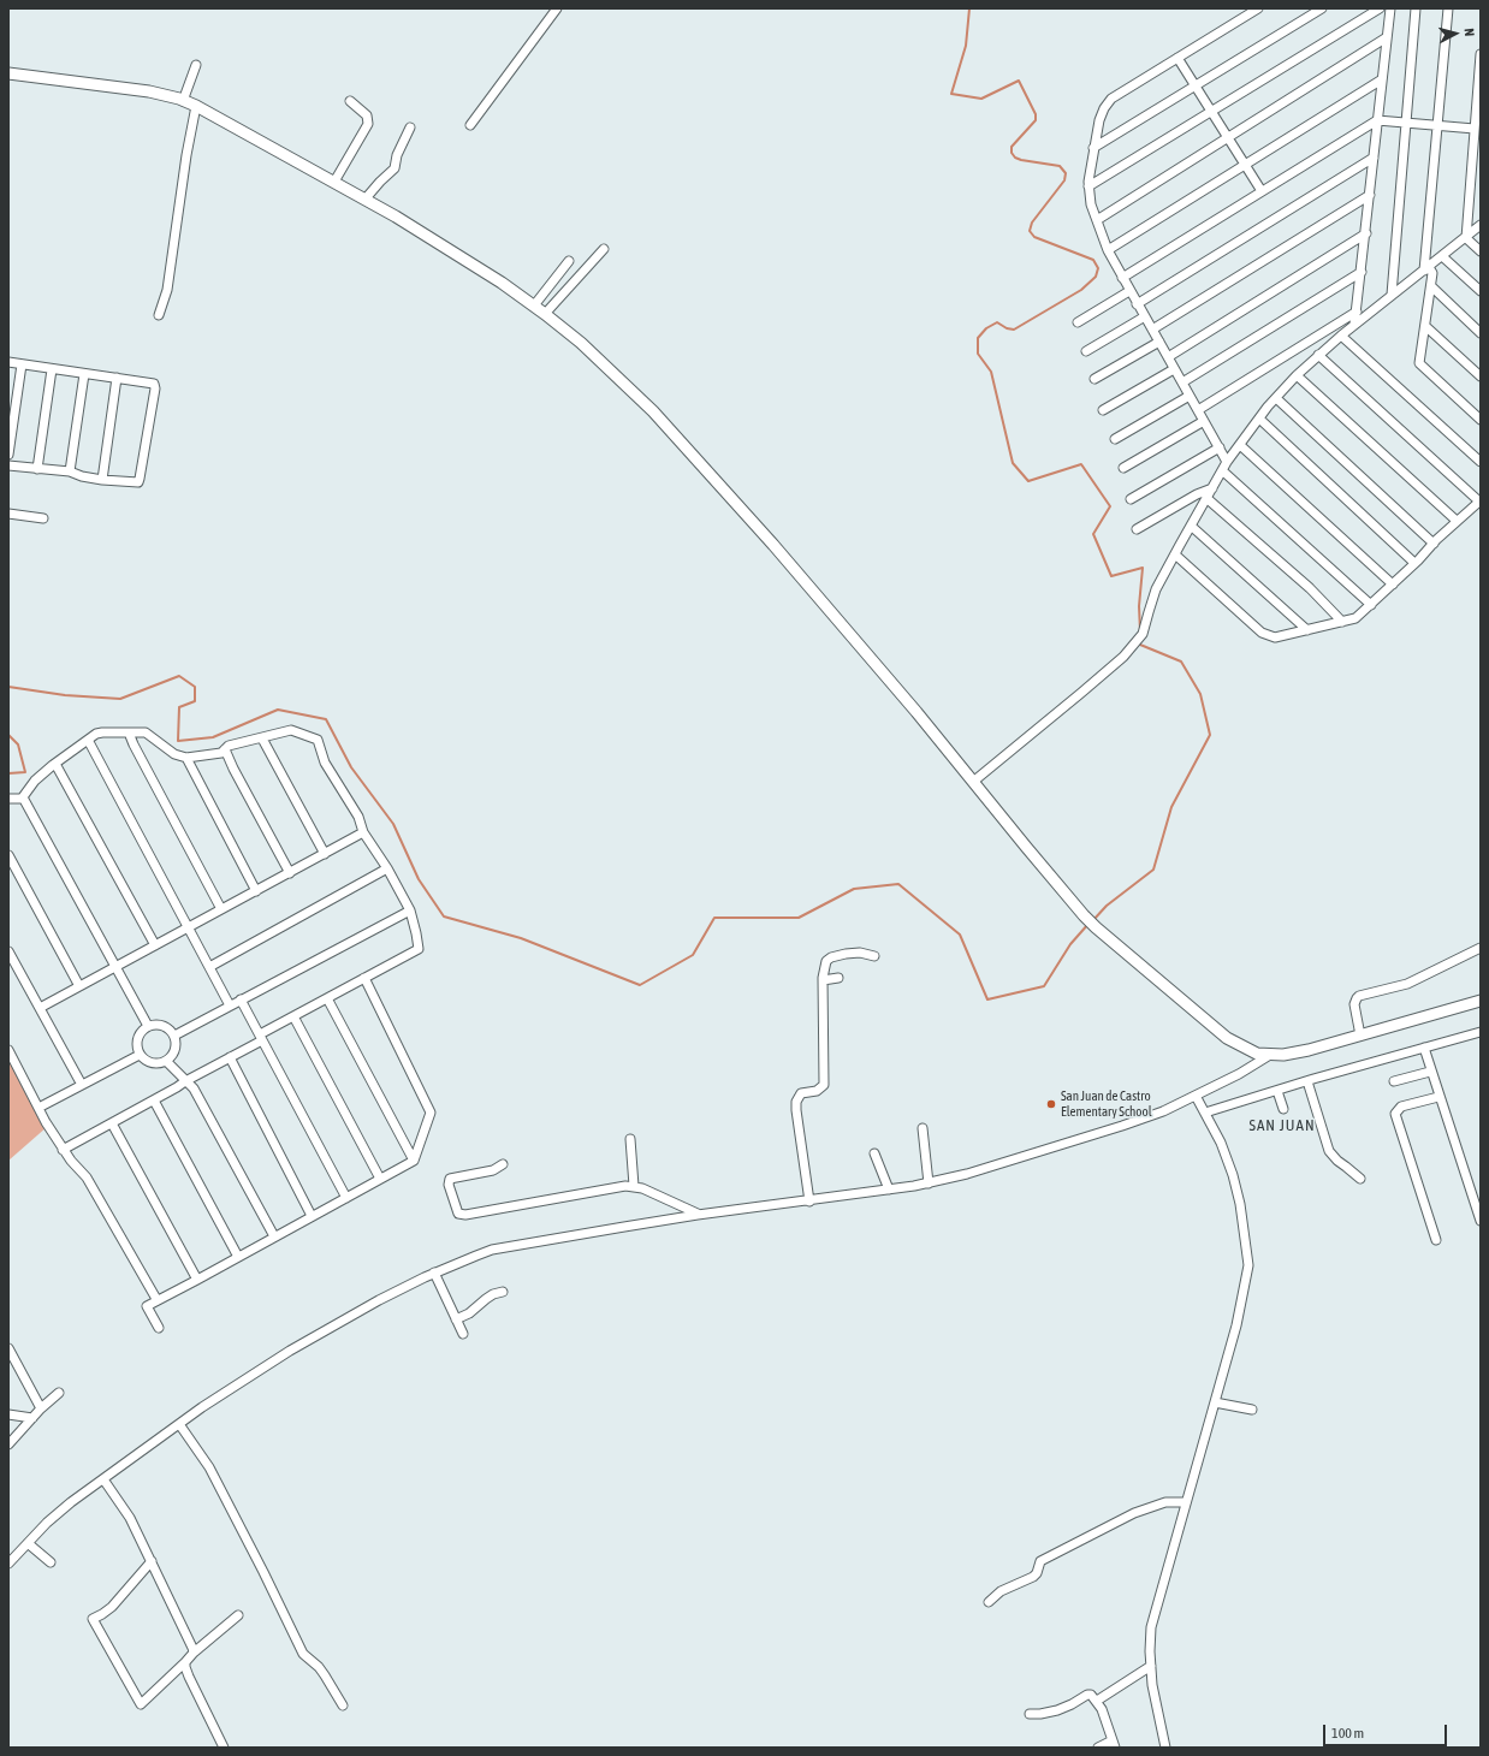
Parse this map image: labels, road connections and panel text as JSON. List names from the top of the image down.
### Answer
{
  "districts": ["SAN JUAN"],
  "places": ["San Juan de Castro Elementary School"],
  "scale_bar": "100 m",
  "north": "right"
}
